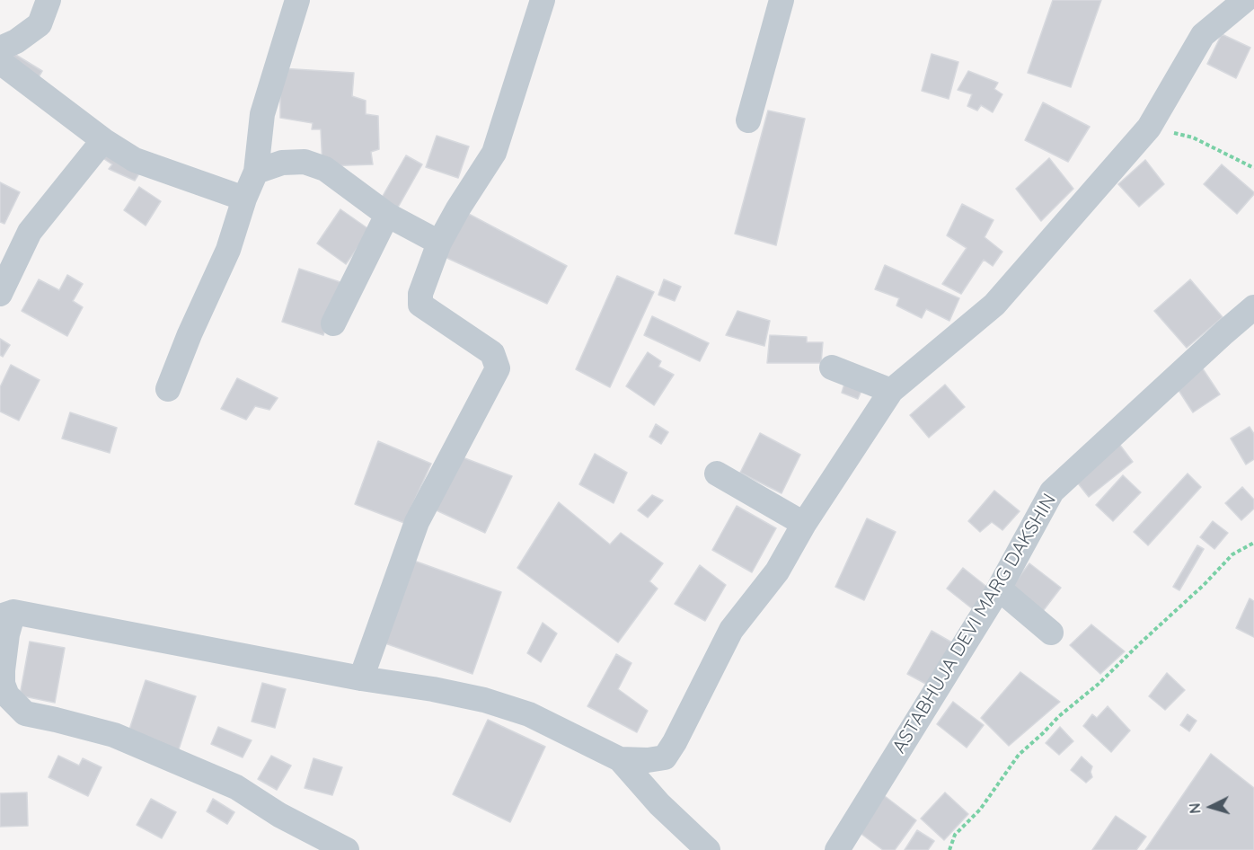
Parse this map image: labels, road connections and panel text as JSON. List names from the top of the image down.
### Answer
{
  "streets": {
    "street": ["ASTABHUJA DEVI MARG DAKSHIN"]
  },
  "north": "left"
}
